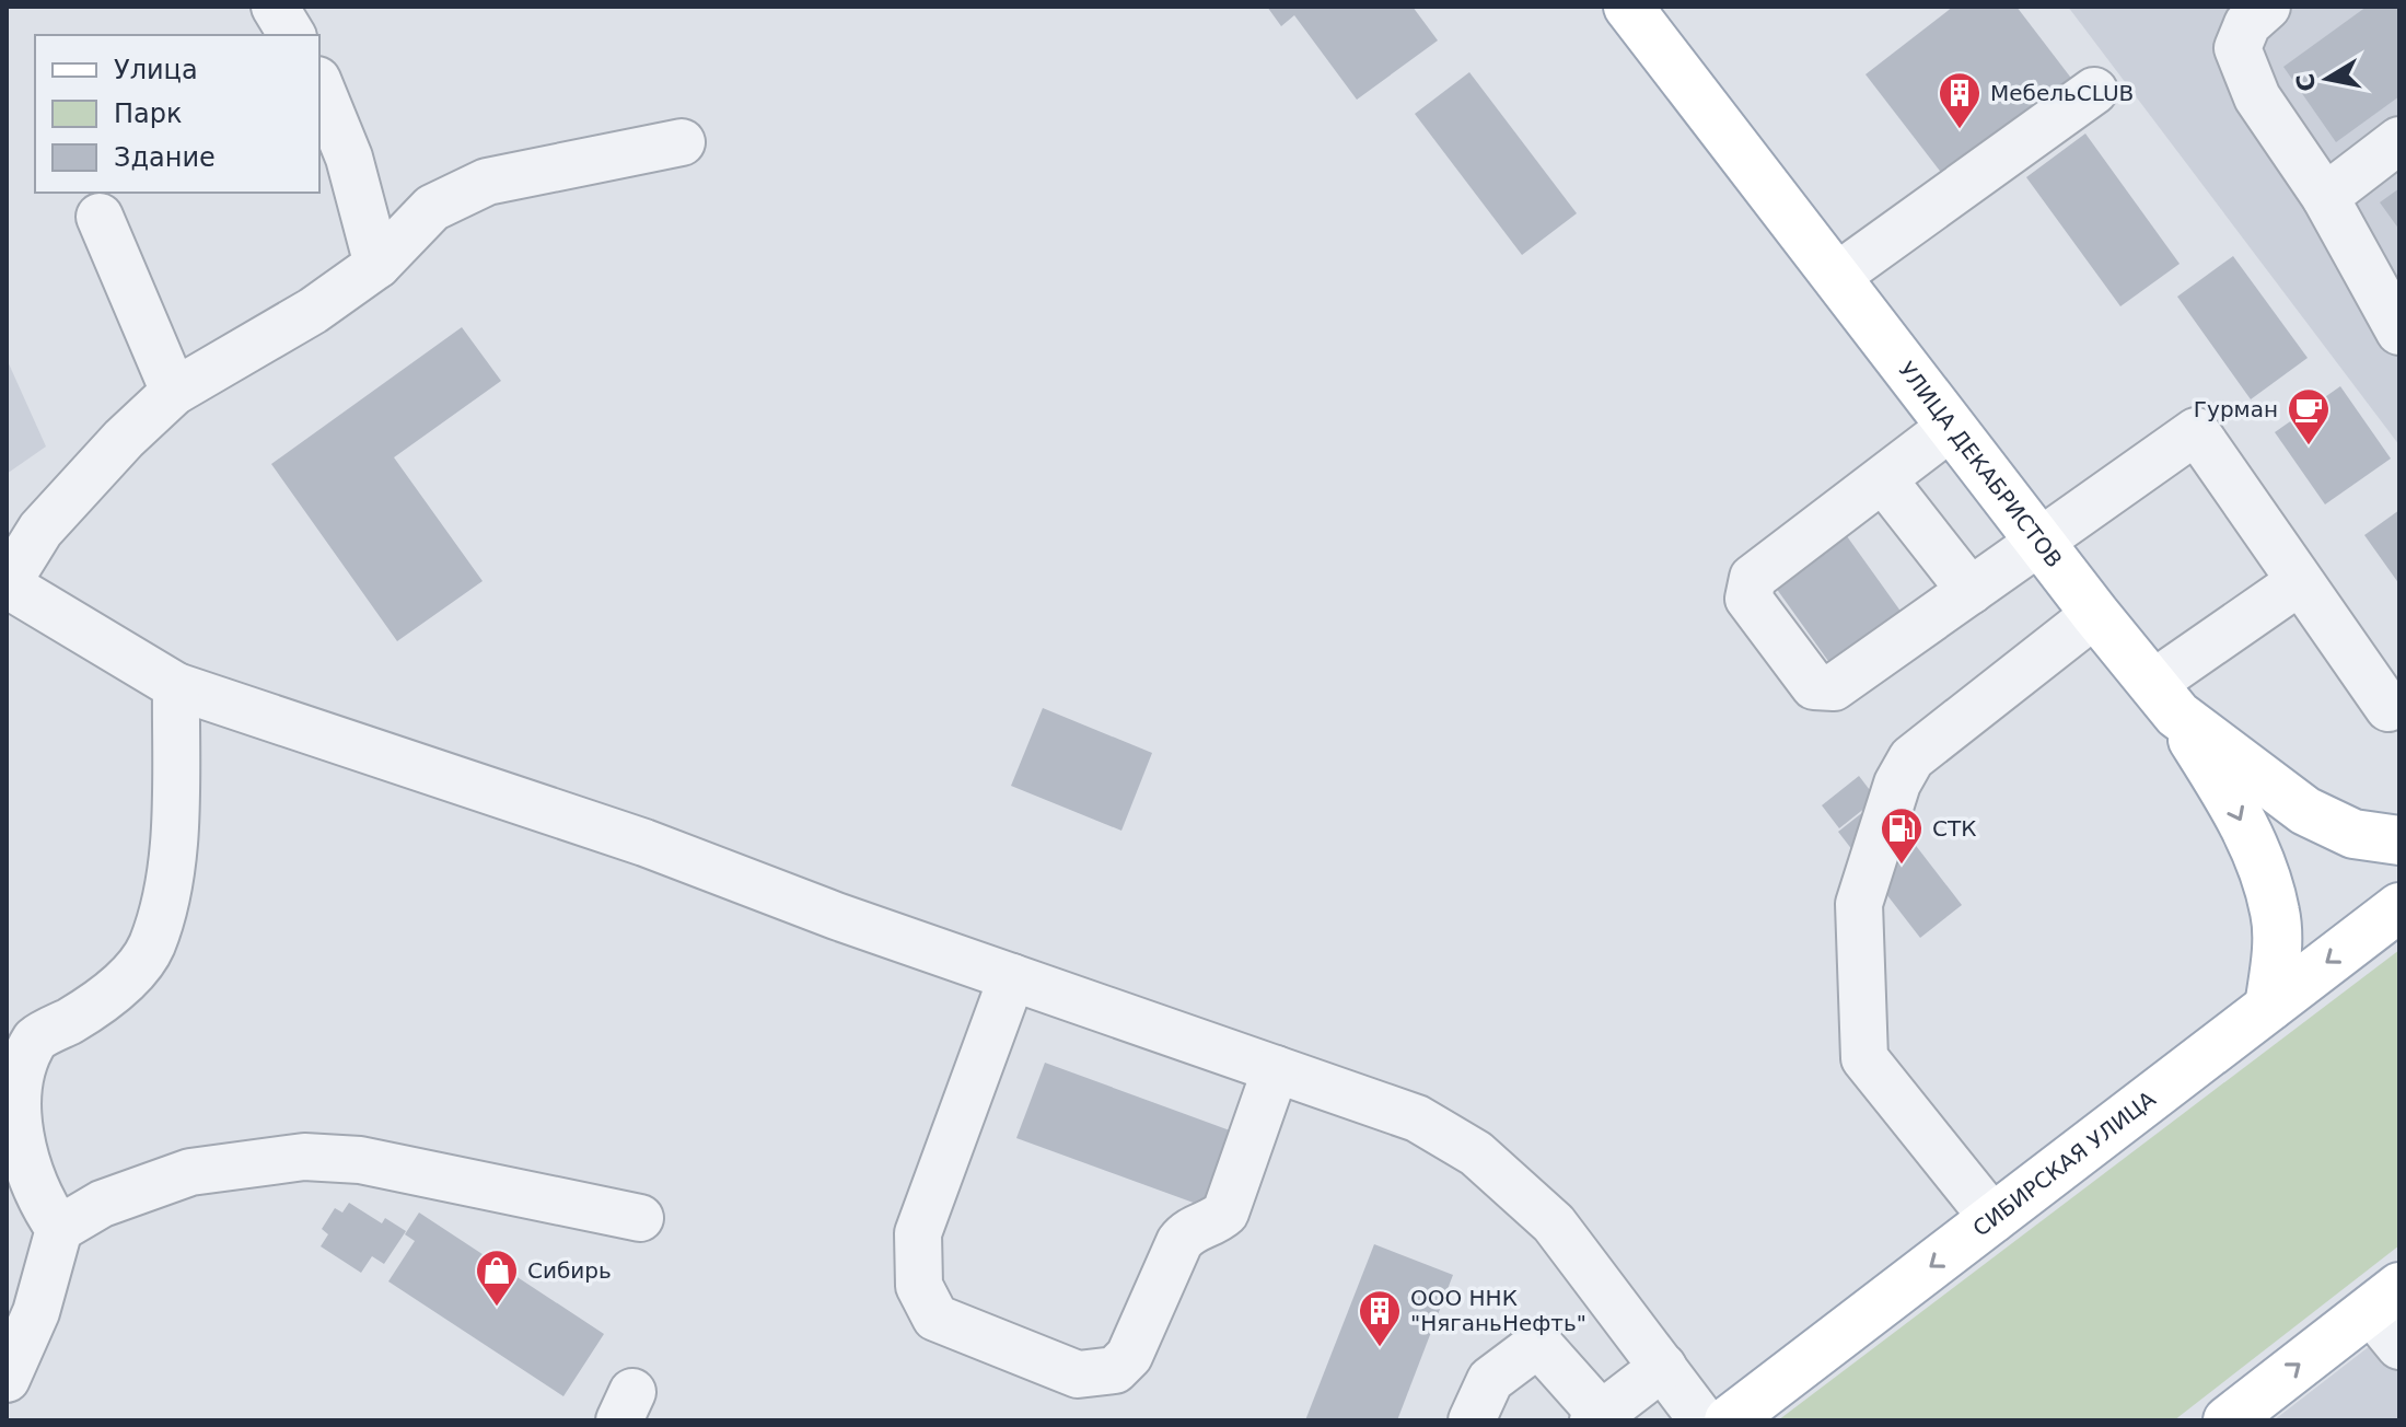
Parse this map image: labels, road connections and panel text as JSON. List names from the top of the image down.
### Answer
{
  "streets": {
    "main road": ["УЛИЦА ДЕКАБРИСТОВ", "СИБИРСКАЯ УЛИЦА"]
  },
  "one_way": ["СИБИРСКАЯ УЛИЦА"],
  "places": {
    "building": ["МебельCLUB", "ООО ННК \"НяганьНефть\""],
    "cafe": ["Гурман"],
    "fuel station": ["СТК"],
    "shop": ["Сибирь"]
  },
  "legend": ["Улица", "Парк", "Здание"],
  "north": "left"
}
